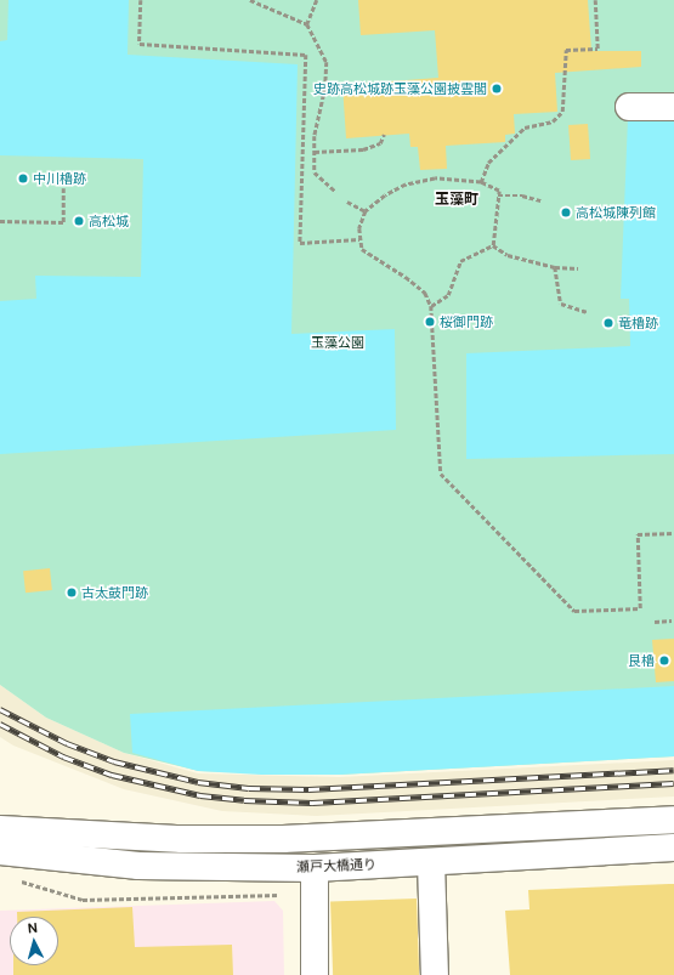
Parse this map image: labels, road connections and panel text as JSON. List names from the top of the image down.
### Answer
{
  "streets": {
    "street": ["瀬戸大橋通り"]
  },
  "districts": ["玉藻町"],
  "parks": ["玉藻公園"],
  "places": [
    "史跡高松城跡玉藻公園披雲閣",
    "中川櫓跡",
    "高松城陳列館",
    "高松城",
    "桜御門跡",
    "竜櫓跡",
    "古太鼓門跡",
    "艮櫓"
  ],
  "north": "top"
}
